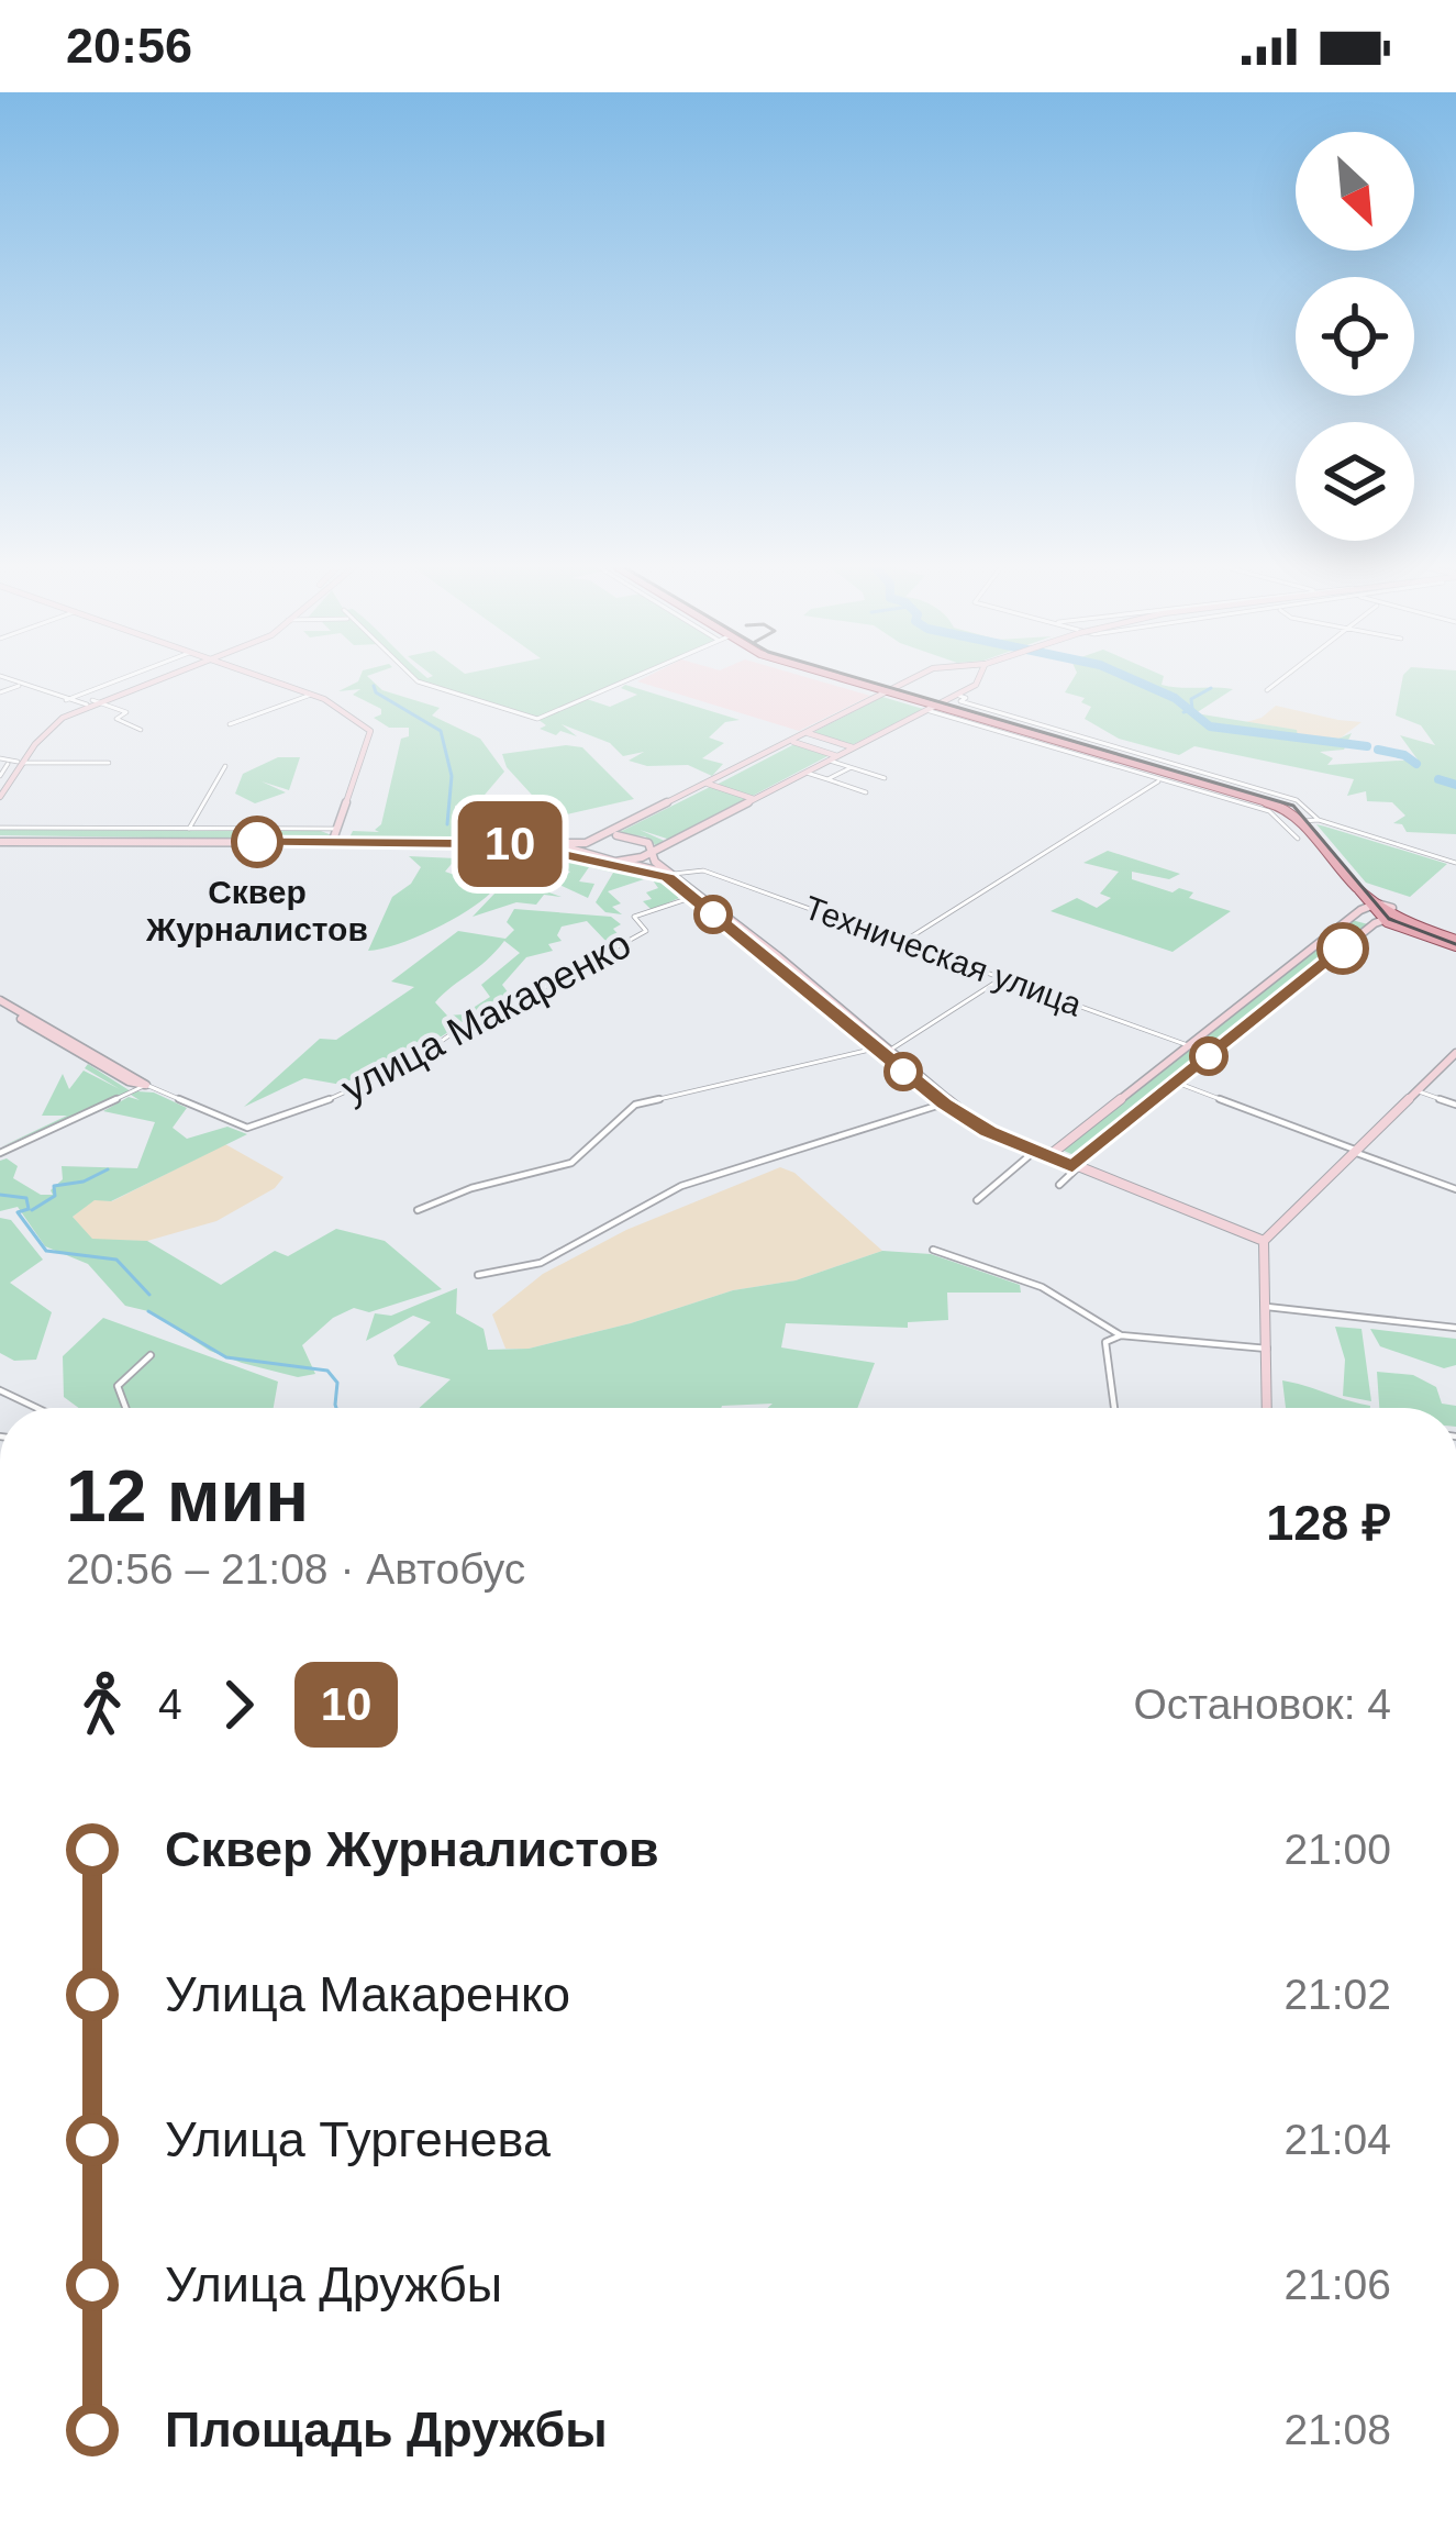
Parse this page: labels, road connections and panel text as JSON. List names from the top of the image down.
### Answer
{
  "streets": {
    "street": ["Техническая улица", "улица Макаренко"]
  },
  "places": ["Сквер Журналистов"],
  "lines": ["bus line 10"],
  "north": "bottom right",
  "page": {
    "status": "20:56",
    "on_map": "10",
    "heading": ["12 мин", "20:56 – 21:08 · Автобус", "128 ₽"],
    "legs": ["4", "10", "Остановок: 4"],
    "list": [
      {
        "name": "Сквер Журналистов",
        "value": "21:00"
      },
      {
        "name": "Улица Макаренко",
        "value": "21:02"
      },
      {
        "name": "Улица Тургенева",
        "value": "21:04"
      },
      {
        "name": "Улица Дружбы",
        "value": "21:06"
      },
      {
        "name": "Площадь Дружбы",
        "value": "21:08"
      }
    ]
  }
}
